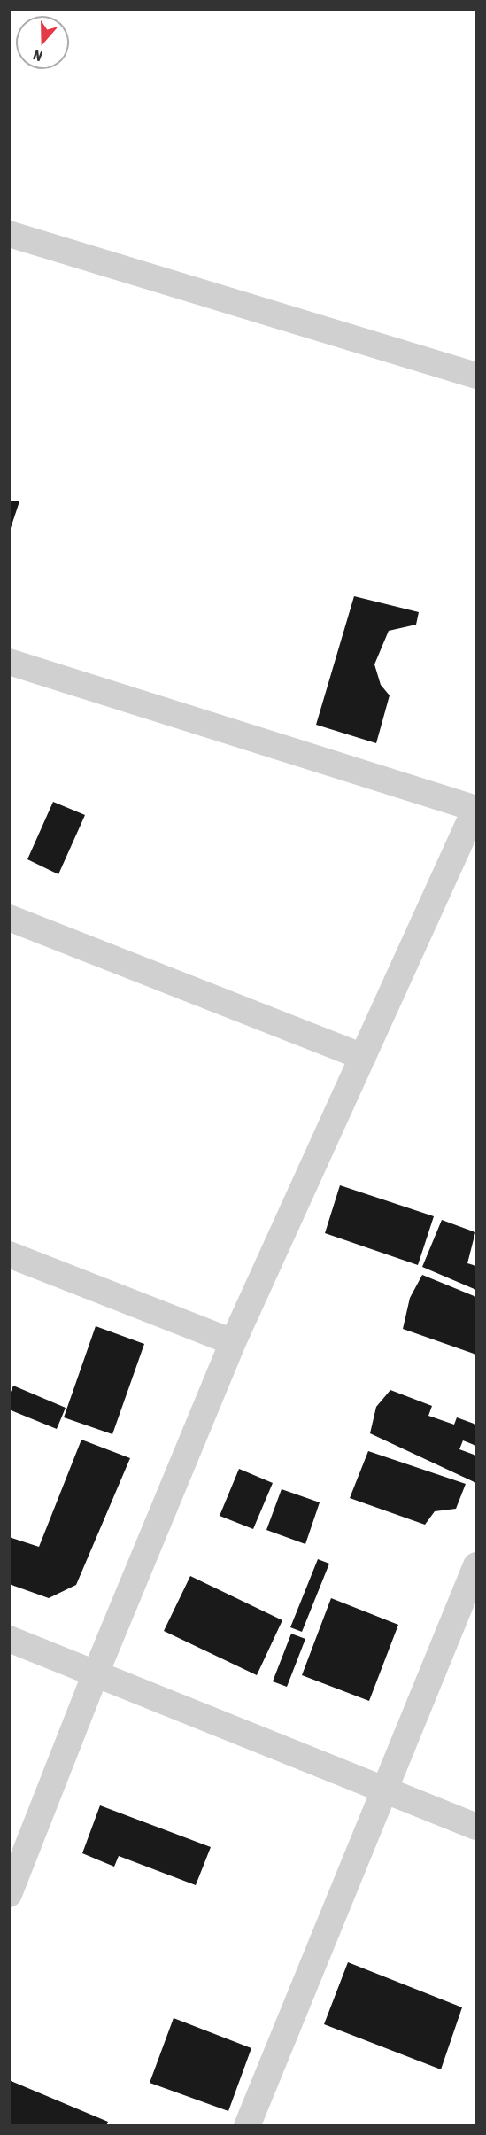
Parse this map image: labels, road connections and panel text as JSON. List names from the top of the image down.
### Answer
{
  "north": "bottom"
}
